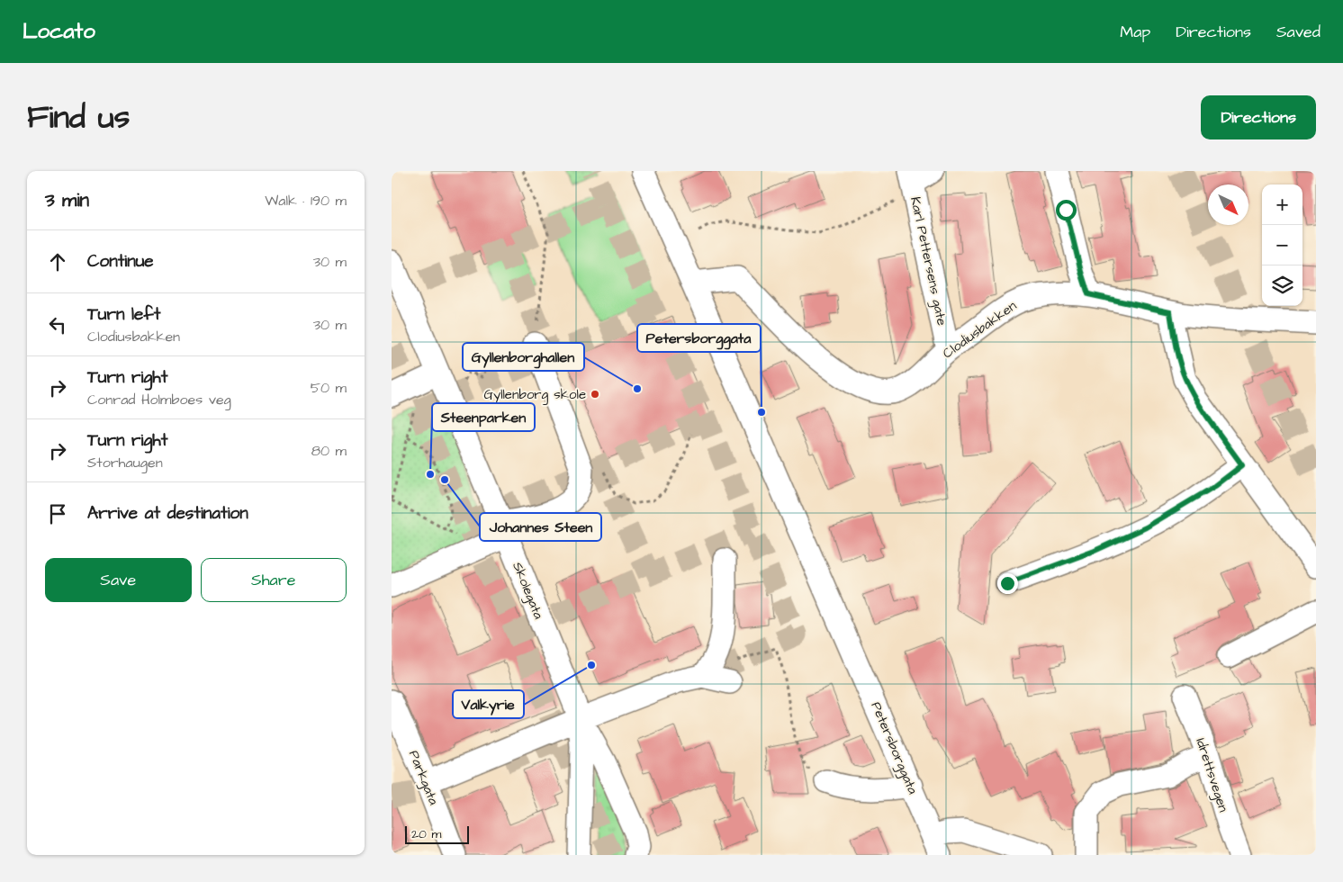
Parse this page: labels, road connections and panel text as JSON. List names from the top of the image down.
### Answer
{
  "streets": {
    "street": [
      "Karl Pettersens gate",
      "Clodiusbakken",
      "Skolegata",
      "Petersborggata",
      "Idrettsvegen",
      "Parkgata"
    ]
  },
  "crossings": [
    ["Karl Pettersens gate", "Clodiusbakken"],
    ["Clodiusbakken", "Petersborggata"]
  ],
  "places": [
    "Gyllenborghallen",
    "Gyllenborg skole",
    "Petersborggata",
    "Steenparken",
    "Johannes Steen",
    "Valkyrie"
  ],
  "scale_bar": "20 m",
  "north": "bottom right",
  "page": {
    "header": "Locato",
    "nav": ["Map", "Directions", "Saved"],
    "title": "Find us",
    "buttons": [
      "Directions",
      ["Save", "Share"]
    ],
    "heading": ["3 min", "Walk · 190 m"],
    "map_buttons": ["+", "−"],
    "list": [
      ["Continue", "30 m"],
      ["Turn left", "Clodiusbakken", "30 m"],
      ["Turn right", "Conrad Holmboes veg", "50 m"],
      ["Turn right", "Storhaugen", "80 m"],
      "Arrive at destination"
    ],
    "scale": "20 m"
  }
}
